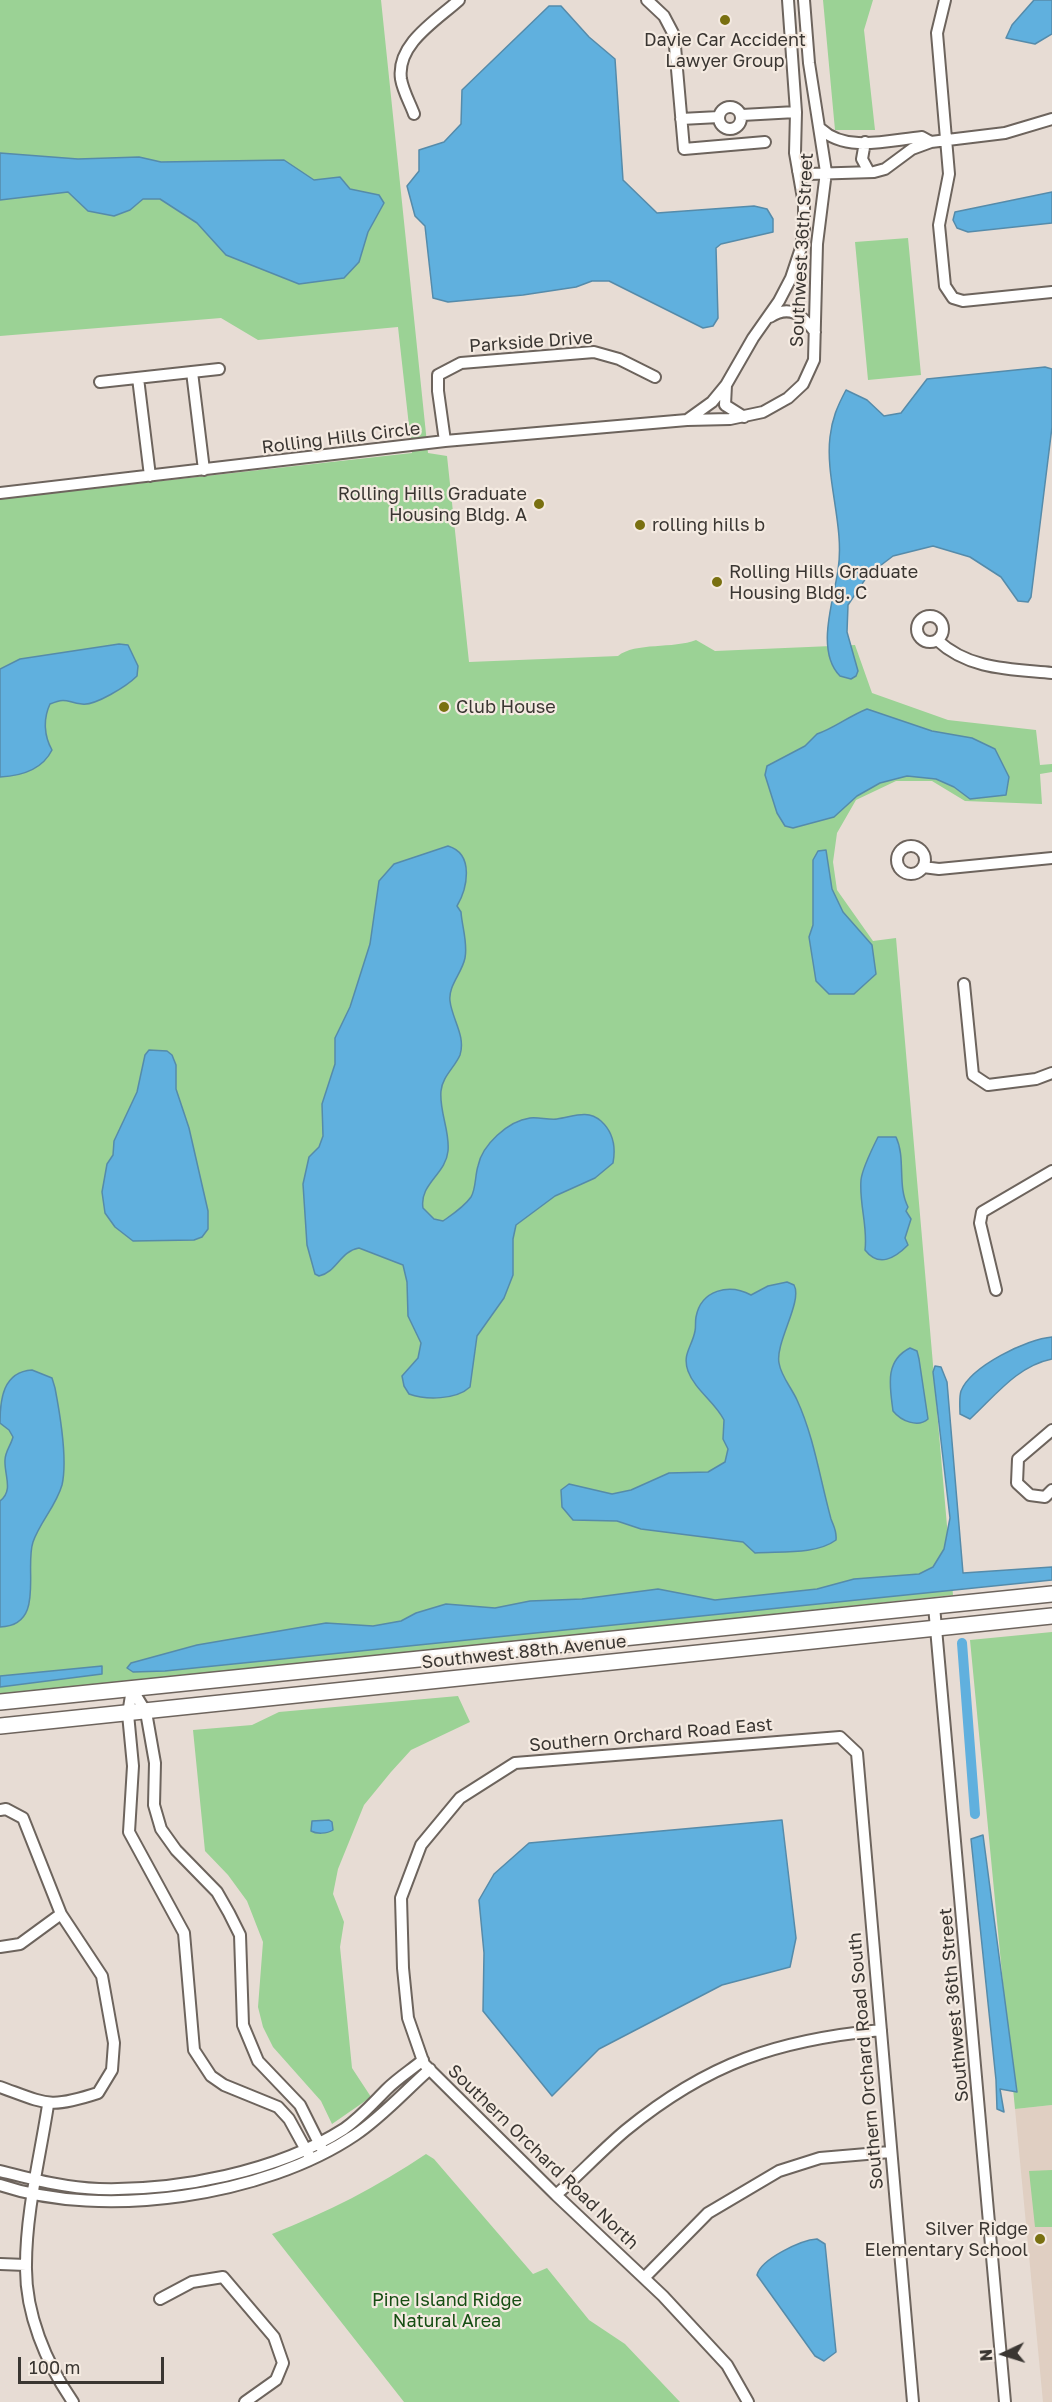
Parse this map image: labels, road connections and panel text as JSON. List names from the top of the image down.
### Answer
{
  "streets": {
    "main road": ["Southwest 88th Avenue"],
    "street": [
      "Southwest 36th Street",
      "Parkside Drive",
      "Rolling Hills Circle",
      "Southern Orchard Road East",
      "Southern Orchard Road South",
      "Southern Orchard Road North"
    ]
  },
  "crossings": [
    ["Southwest 36th Street", "Rolling Hills Circle"],
    ["Southwest 36th Street", "Southwest 88th Avenue"],
    ["Parkside Drive", "Rolling Hills Circle"],
    ["Southern Orchard Road East", "Southern Orchard Road South"],
    ["Southern Orchard Road East", "Southern Orchard Road North"]
  ],
  "parks": ["Pine Island Ridge Natural Area"],
  "places": [
    "Davie Car Accident Lawyer Group",
    "Rolling Hills Graduate Housing Bldg. A",
    "rolling hills b",
    "Rolling Hills Graduate Housing Bldg. C",
    "Club House",
    "Silver Ridge Elementary School"
  ],
  "scale_bar": "100 m",
  "north": "left"
}
